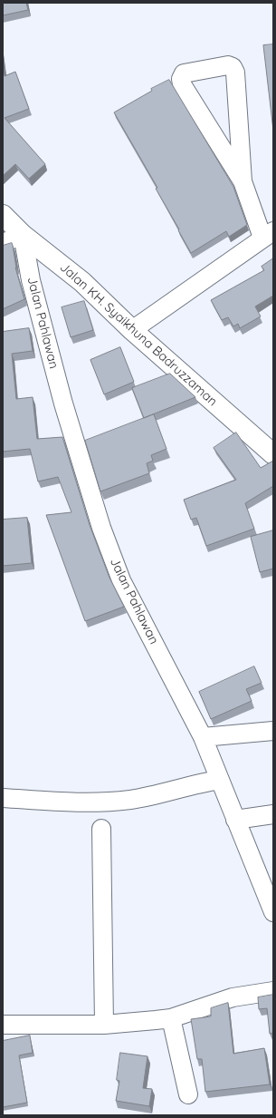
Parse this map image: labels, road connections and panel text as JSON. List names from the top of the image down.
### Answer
{
  "streets": {
    "main road": ["Jalan KH. Syaikhuna Badruzzaman"],
    "street": ["Jalan Pahlawan"]
  },
  "crossings": [
    ["Jalan Pahlawan", "Jalan KH. Syaikhuna Badruzzaman"]
  ]
}
